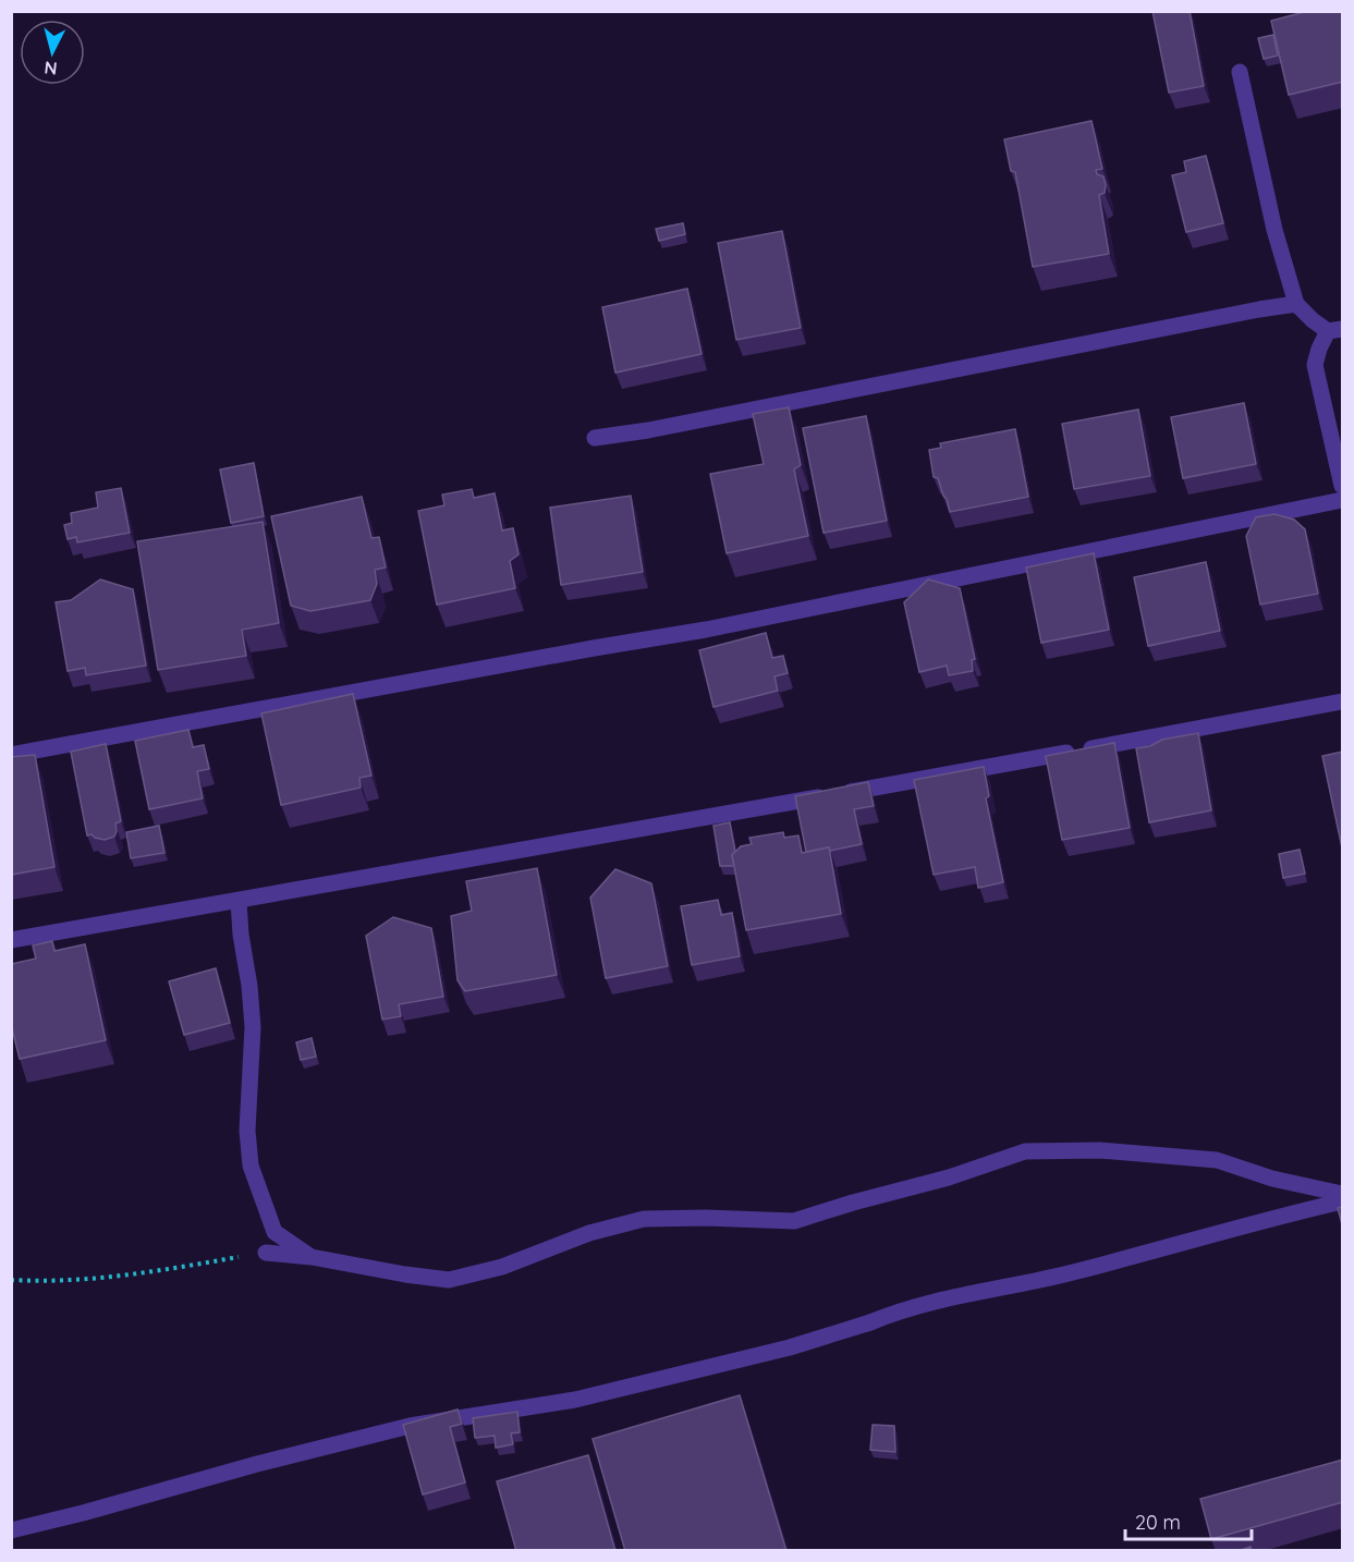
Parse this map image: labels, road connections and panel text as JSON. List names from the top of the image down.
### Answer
{
  "scale_bar": "20 m",
  "north": "bottom"
}
